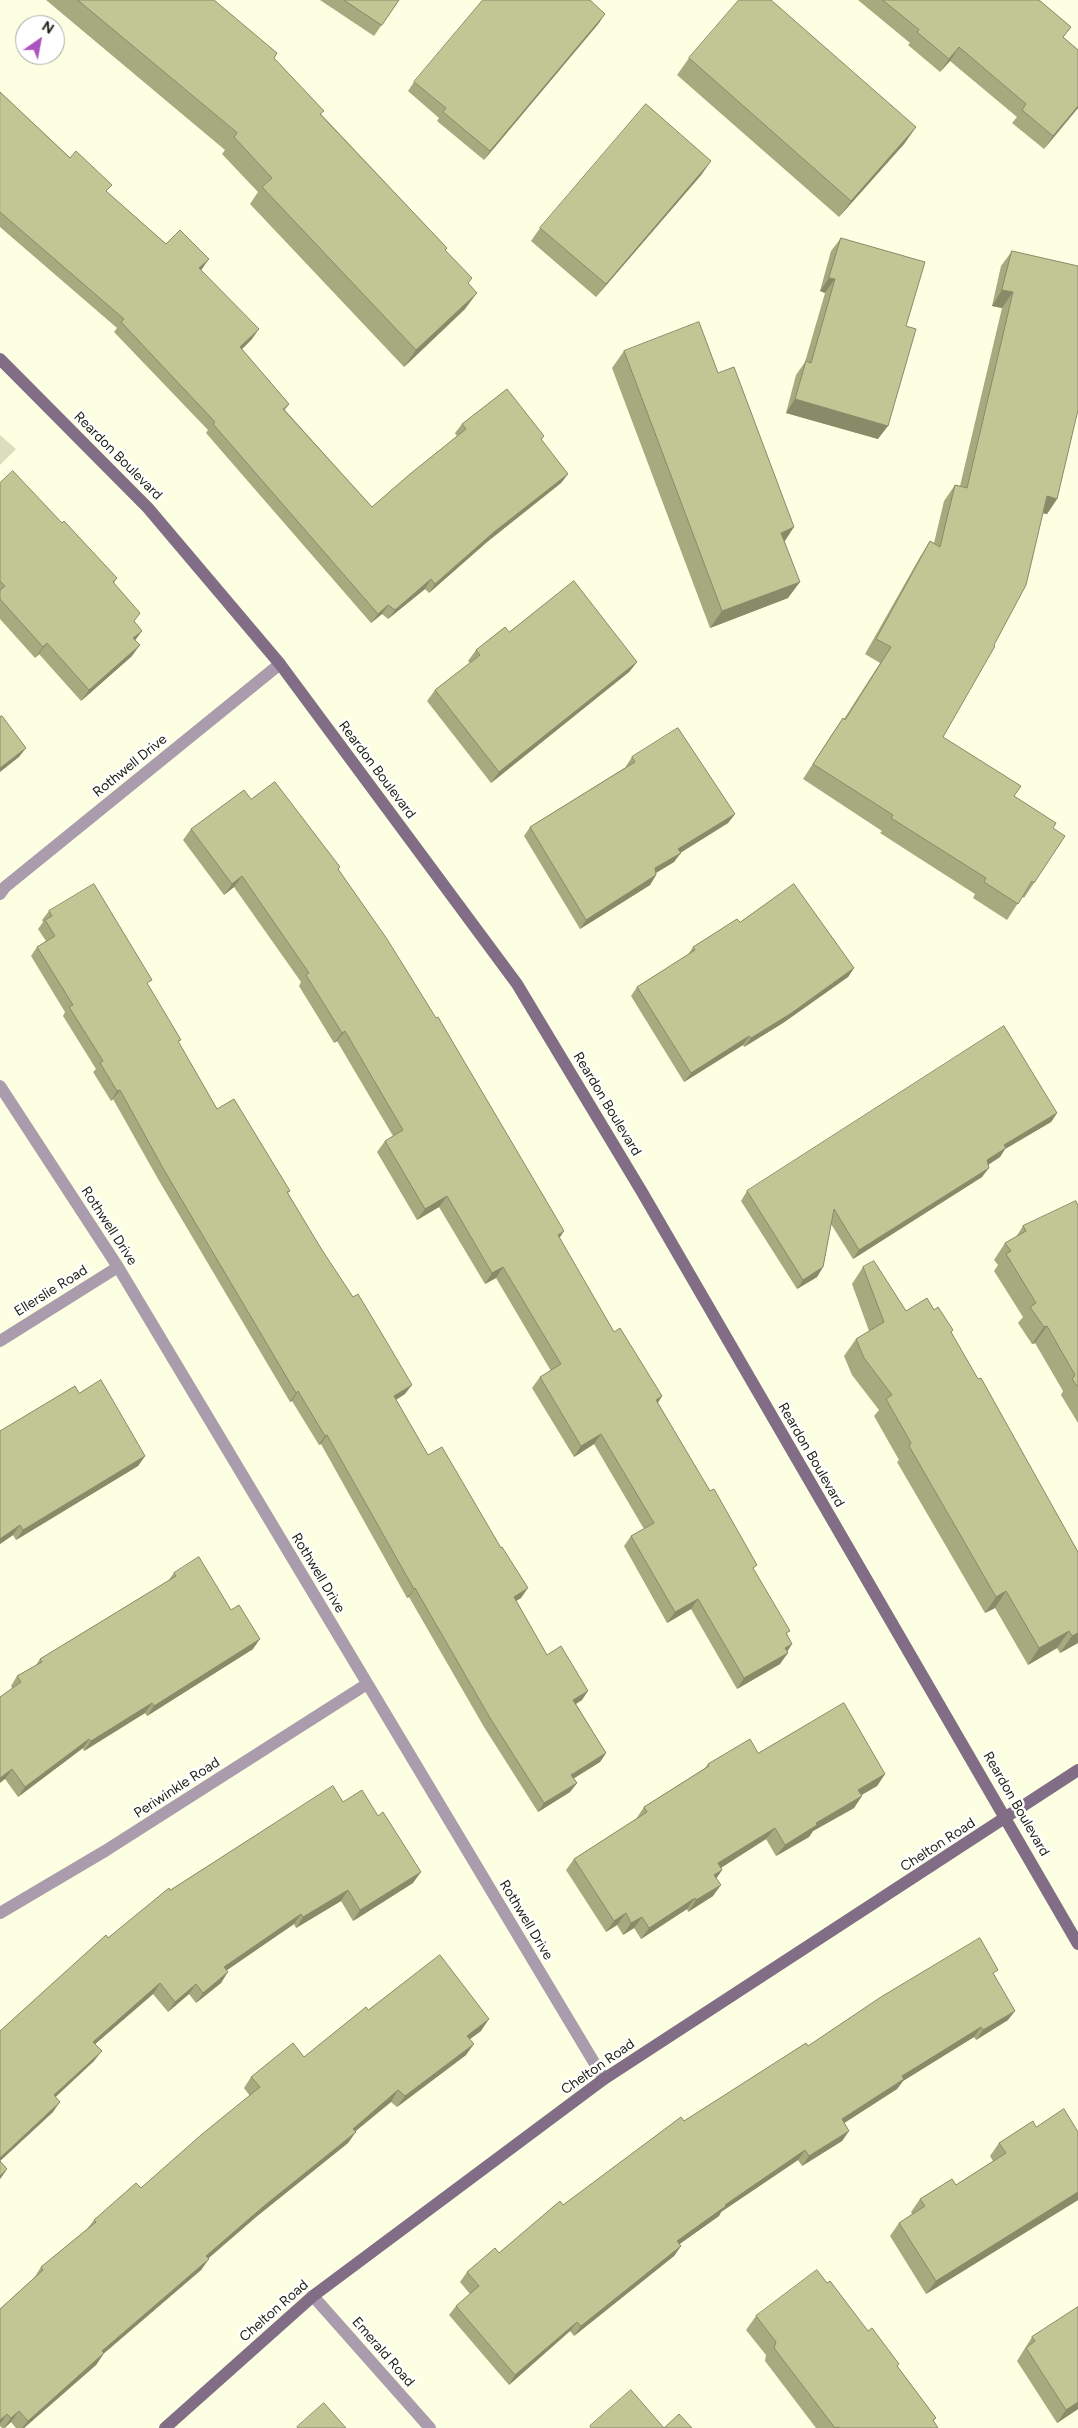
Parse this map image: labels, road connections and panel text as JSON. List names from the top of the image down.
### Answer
{
  "streets": {
    "street": [
      "Reardon Boulevard",
      "Rothwell Drive",
      "Ellerslie Road",
      "Periwinkle Road",
      "Chelton Road",
      "Emerald Road"
    ]
  },
  "crossings": [
    ["Reardon Boulevard", "Rothwell Drive"],
    ["Reardon Boulevard", "Chelton Road"],
    ["Rothwell Drive", "Ellerslie Road"],
    ["Rothwell Drive", "Periwinkle Road"],
    ["Rothwell Drive", "Chelton Road"],
    ["Chelton Road", "Emerald Road"]
  ],
  "north": "top right"
}
